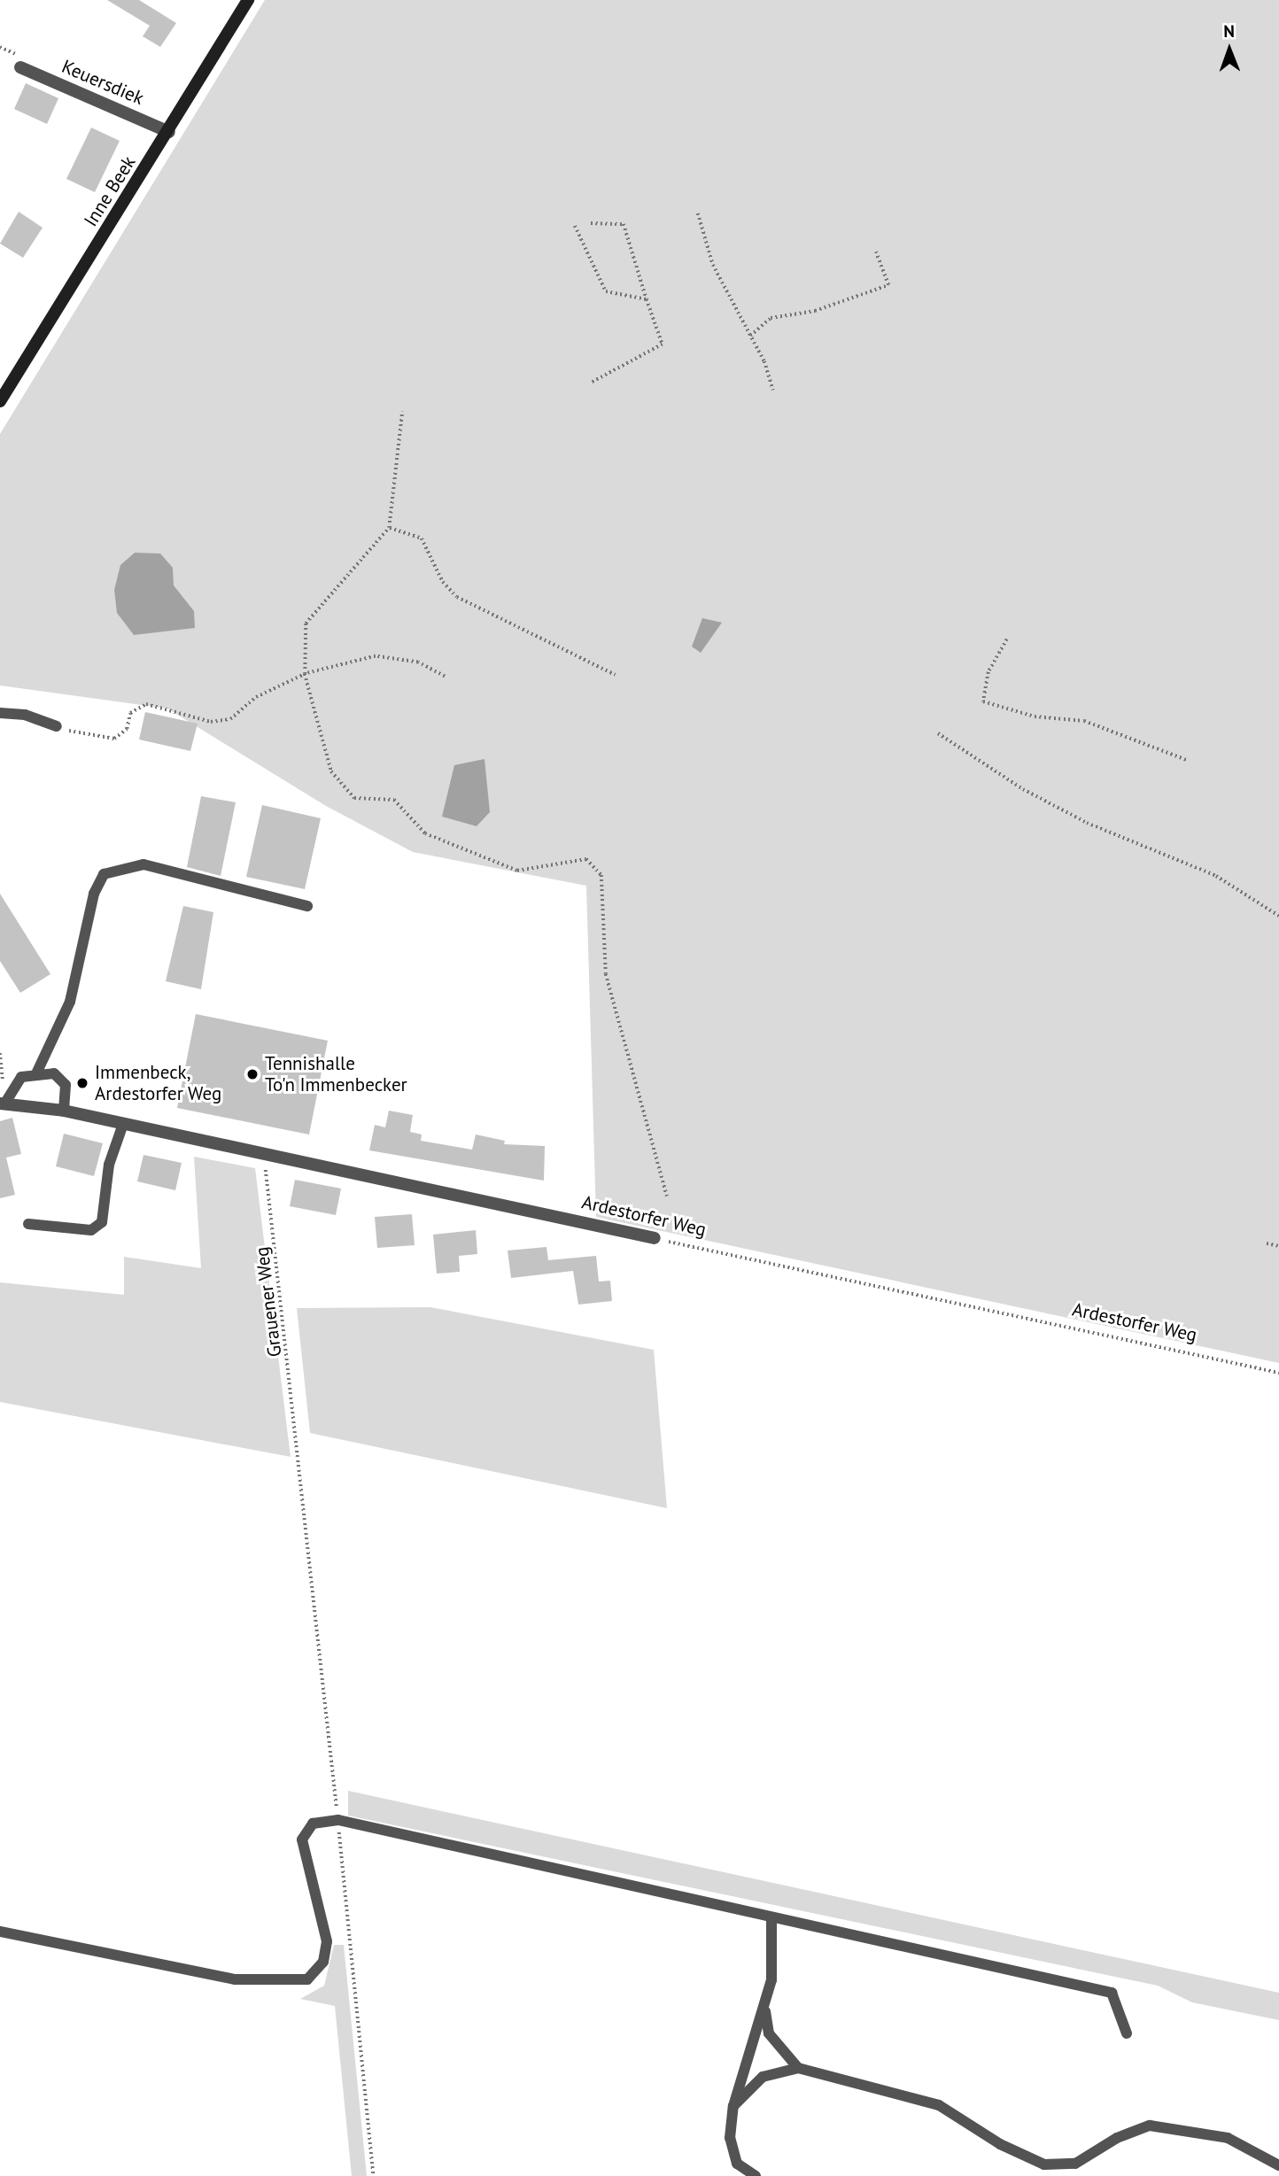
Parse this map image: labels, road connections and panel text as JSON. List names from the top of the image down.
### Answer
{
  "streets": {
    "street": ["Keuersdiek", "Inne Beek", "Ardestorfer Weg"],
    "path": ["Grauener Weg"]
  },
  "crossings": [
    ["Keuersdiek", "Inne Beek"],
    ["Ardestorfer Weg", "Grauener Weg"]
  ],
  "places": ["Tennishalle To'n Immenbecker", "Immenbeck, Ardestorfer Weg"],
  "north": "top"
}
